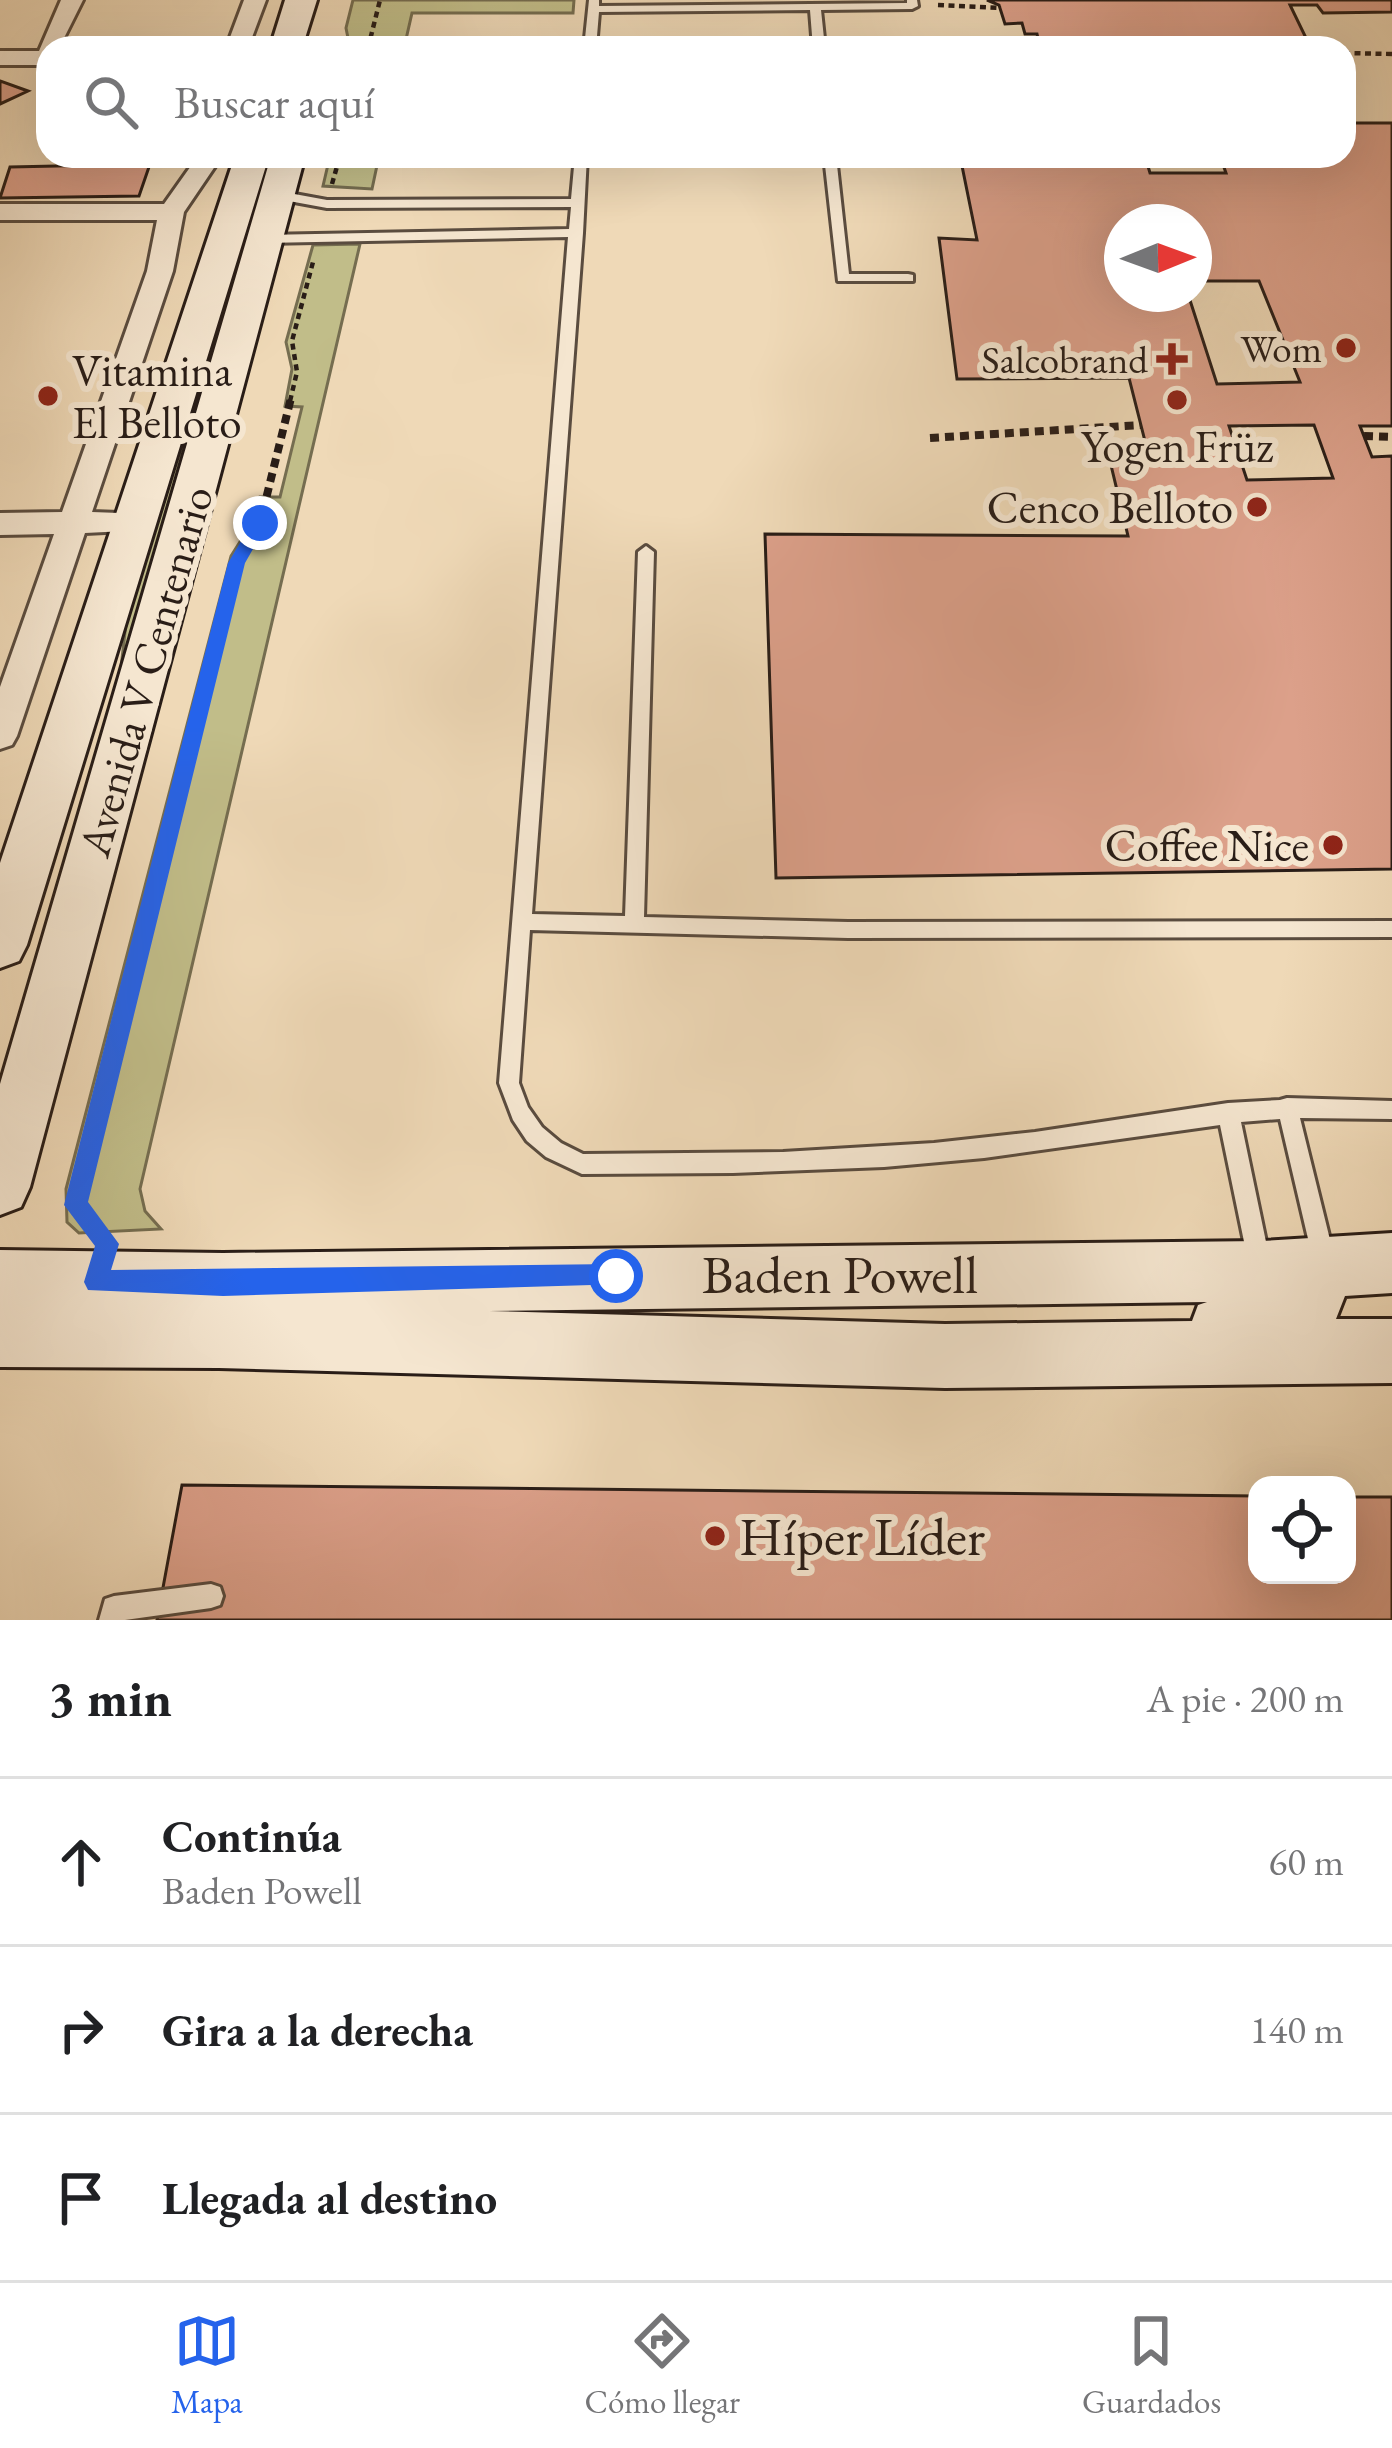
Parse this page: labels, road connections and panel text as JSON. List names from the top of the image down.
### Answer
{
  "streets": {
    "main road": ["Avenida V Centenario", "Baden Powell"]
  },
  "places": {
    "other": [
      "Wom",
      "Vitamina El Belloto",
      "Yogen Früz",
      "Cenco Belloto",
      "Coffee Nice",
      "Híper Líder"
    ],
    "health": ["Salcobrand"]
  },
  "north": "right",
  "page": {
    "search": "Buscar aquí",
    "heading": ["3 min", "A pie · 200 m"],
    "list": [
      ["Continúa", "Baden Powell", "60 m"],
      ["Gira a la derecha", "140 m"],
      "Llegada al destino"
    ],
    "nav": ["Mapa", "Cómo llegar", "Guardados"]
  }
}
